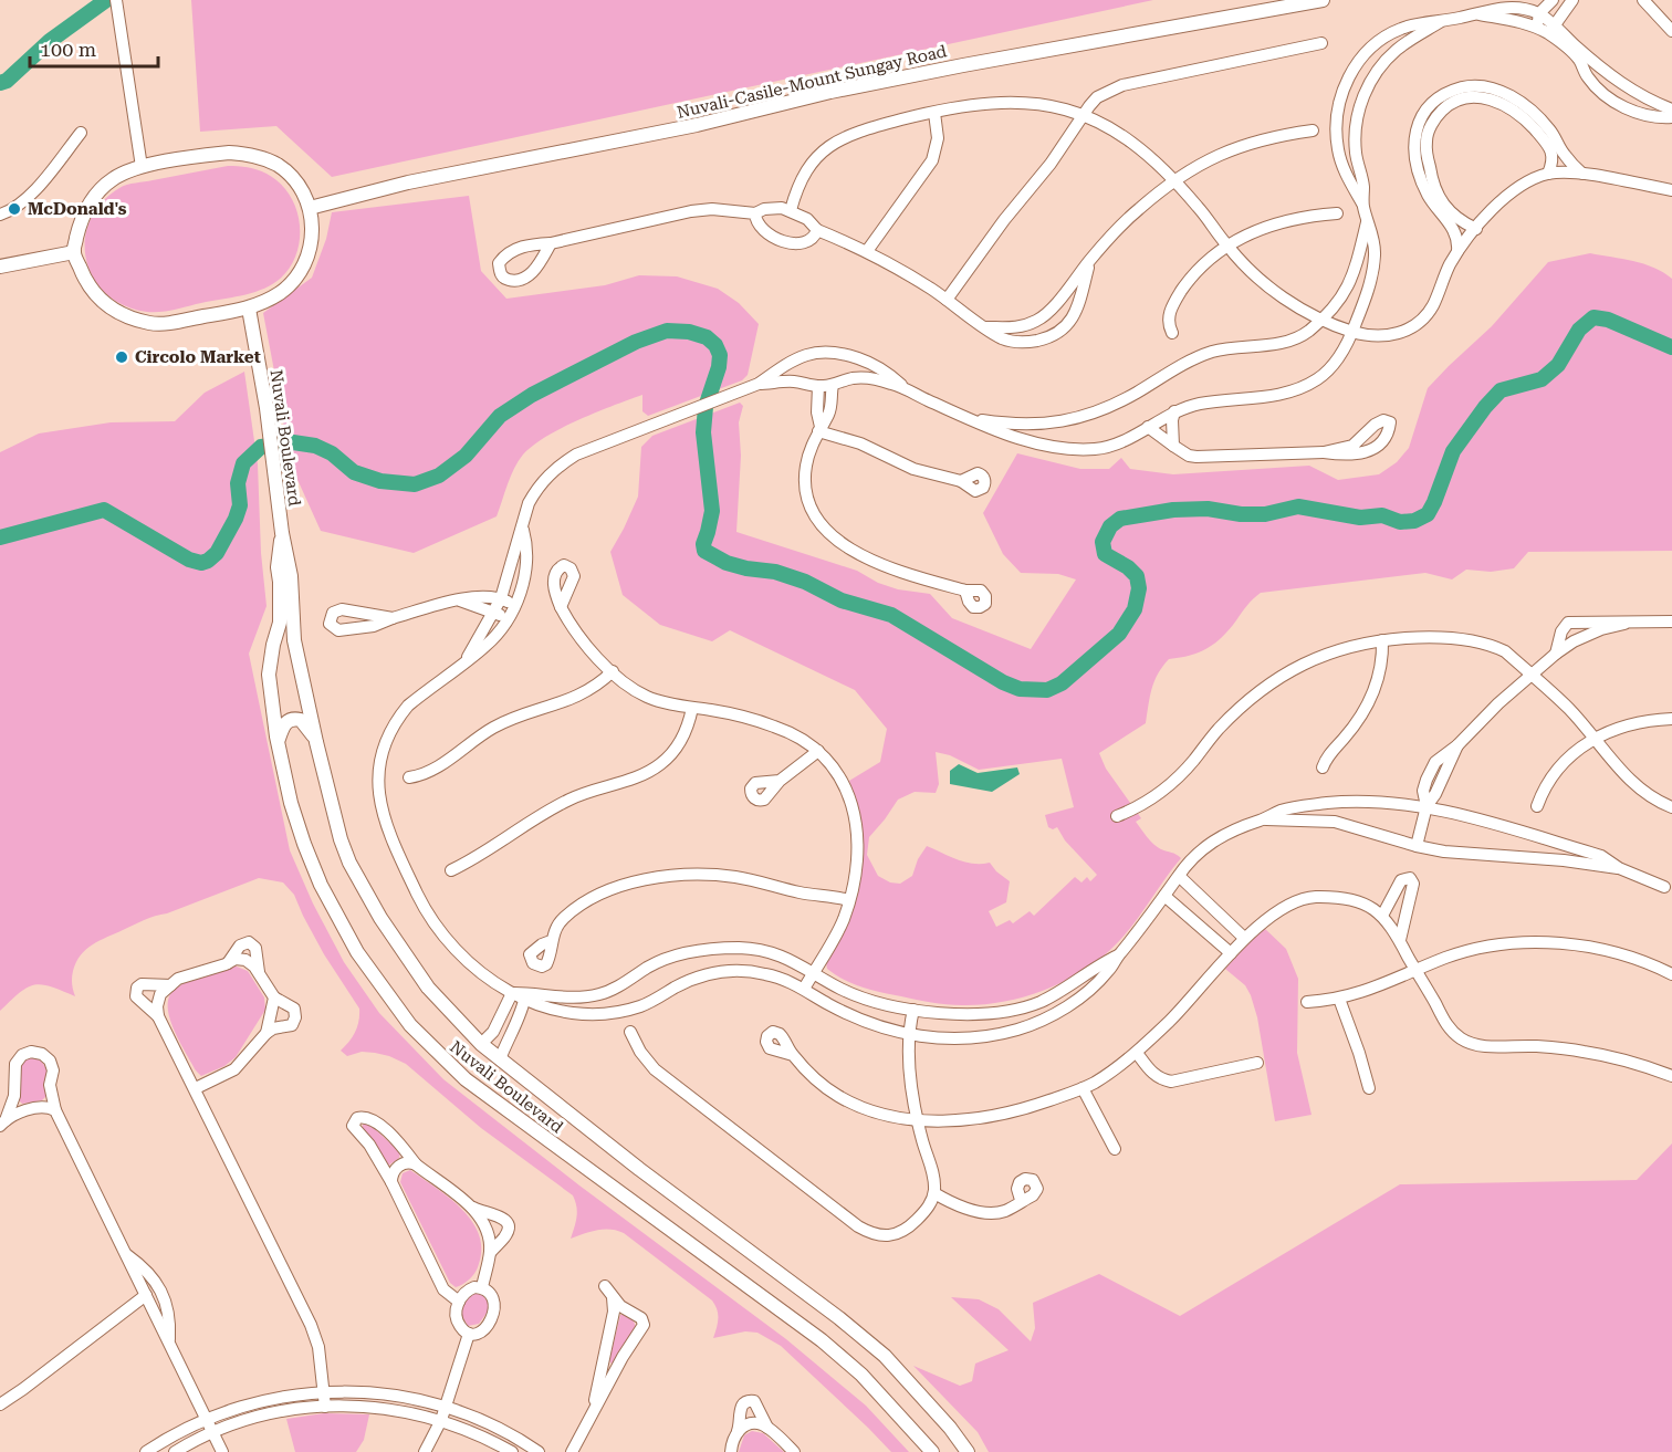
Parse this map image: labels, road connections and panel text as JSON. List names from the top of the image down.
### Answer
{
  "streets": {
    "main road": ["Nuvali-Casile-Mount Sungay Road", "Nuvali Boulevard"]
  },
  "crossings": [
    ["Nuvali-Casile-Mount Sungay Road", "Nuvali Boulevard"]
  ],
  "places": ["McDonald's", "Circolo Market"],
  "scale_bar": "100 m"
}
